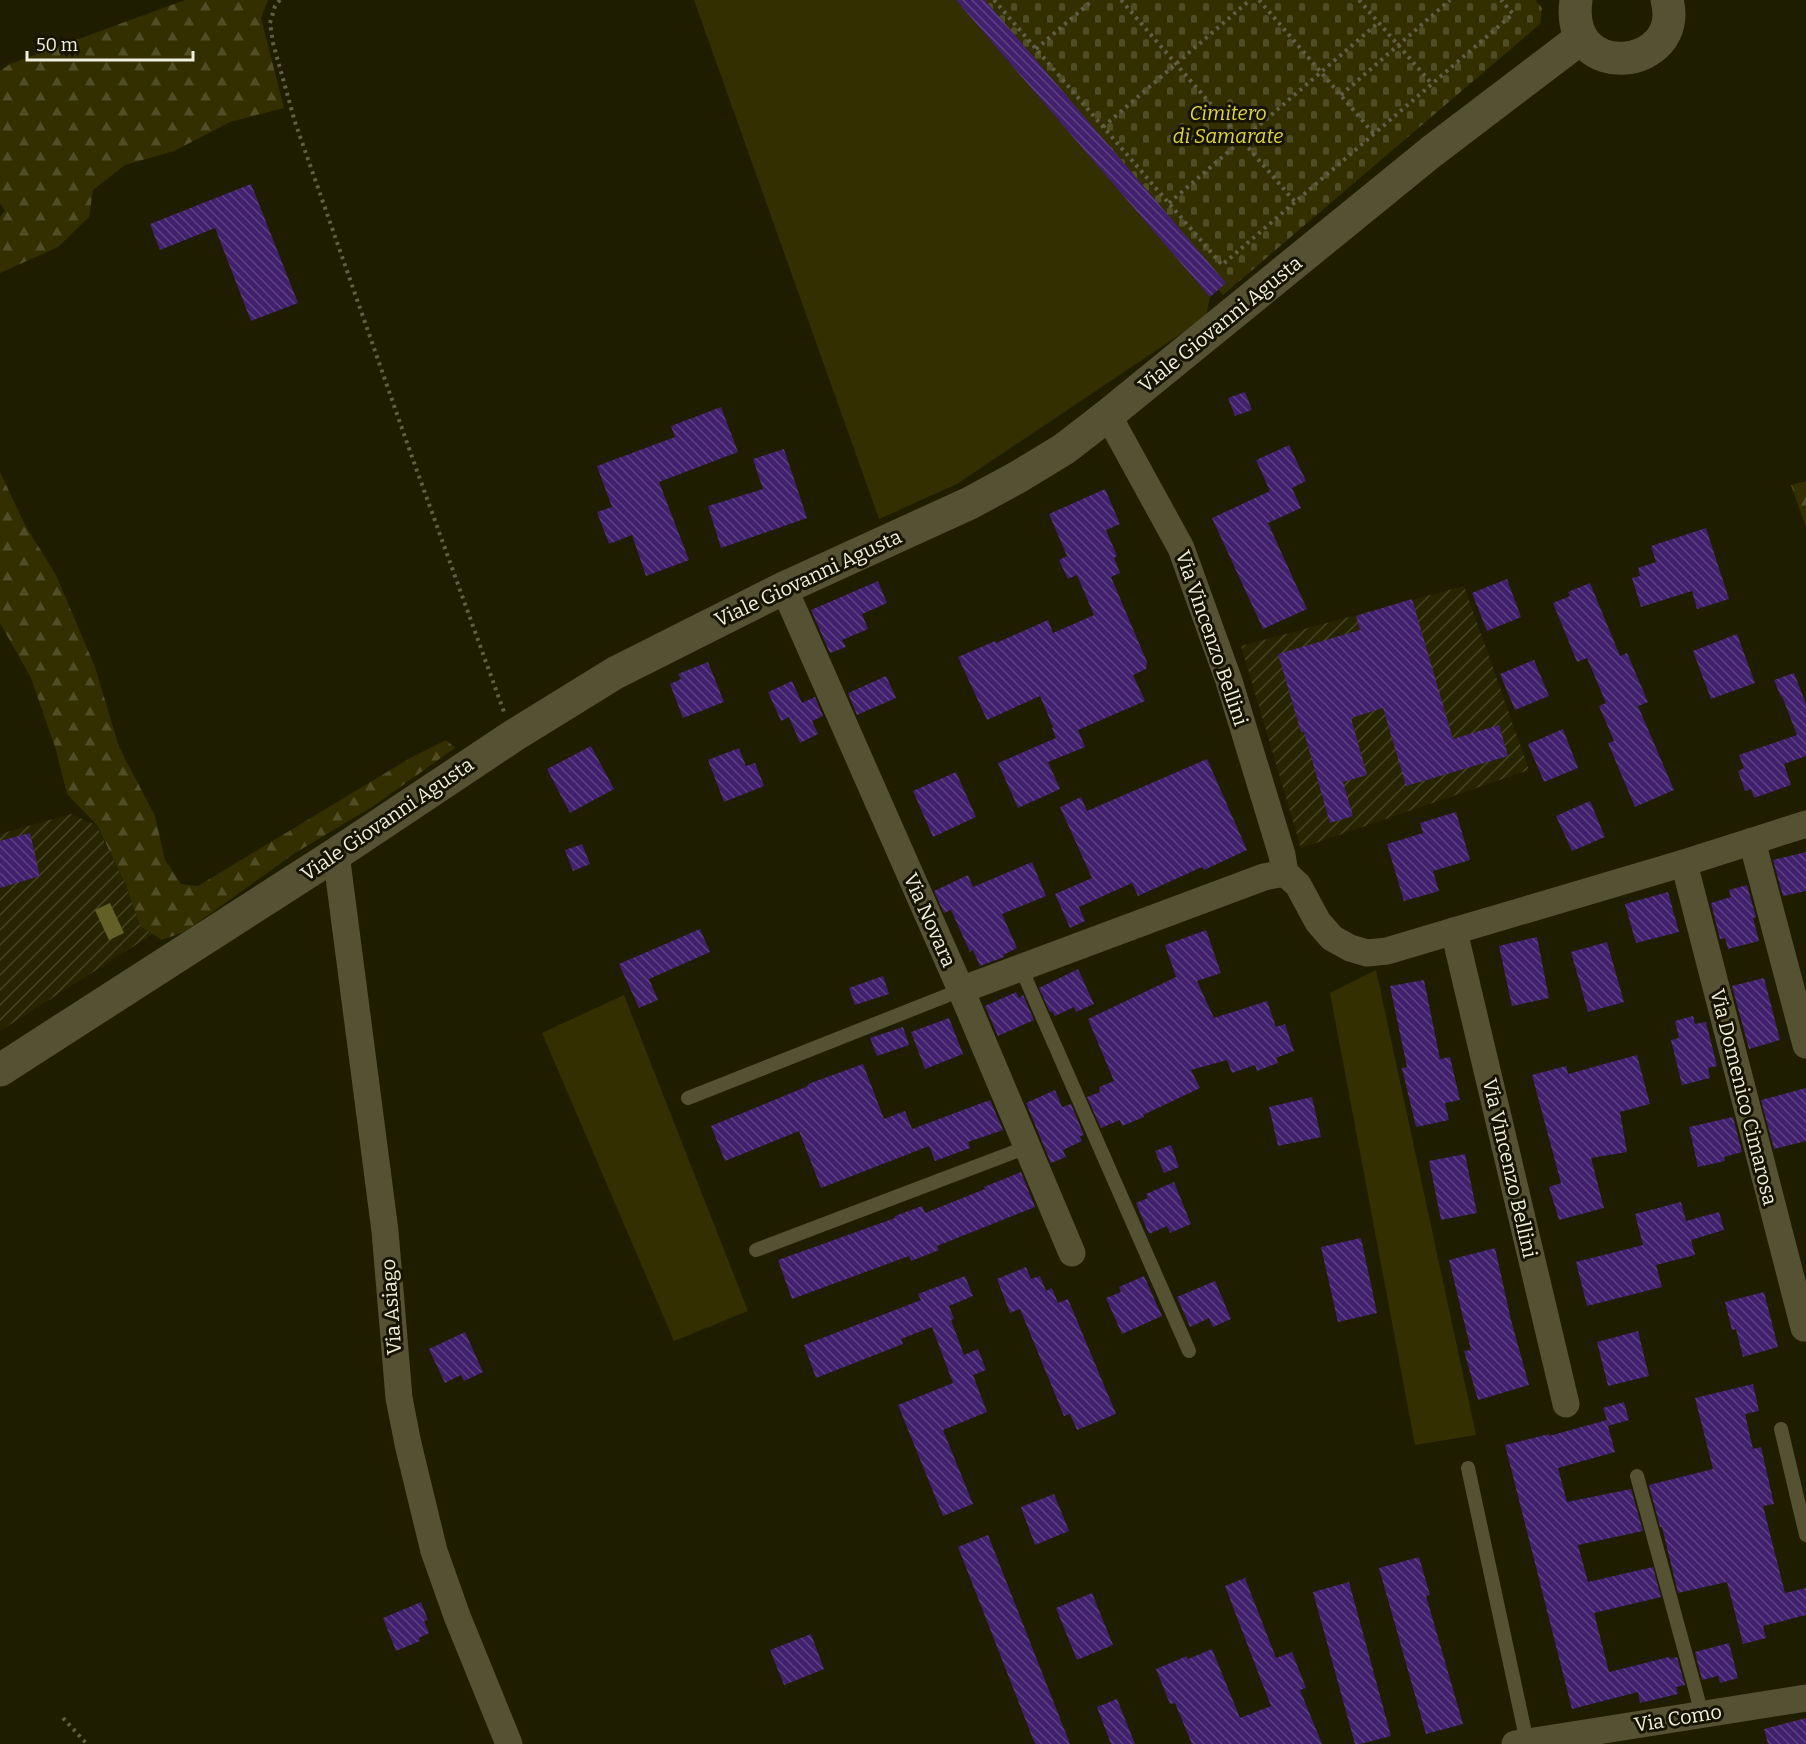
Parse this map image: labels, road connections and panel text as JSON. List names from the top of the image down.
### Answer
{
  "streets": {
    "street": [
      "Viale Giovanni Agusta",
      "Via Vincenzo Bellini",
      "Via Novara",
      "Via Domenico Cimarosa",
      "Via Asiago",
      "Via Como"
    ]
  },
  "crossings": [
    ["Viale Giovanni Agusta", "Via Vincenzo Bellini"],
    ["Viale Giovanni Agusta", "Via Novara"],
    ["Viale Giovanni Agusta", "Via Asiago"],
    ["Via Vincenzo Bellini", "Via Domenico Cimarosa"]
  ],
  "parks": ["Cimitero di Samarate"],
  "scale_bar": "50 m"
}
